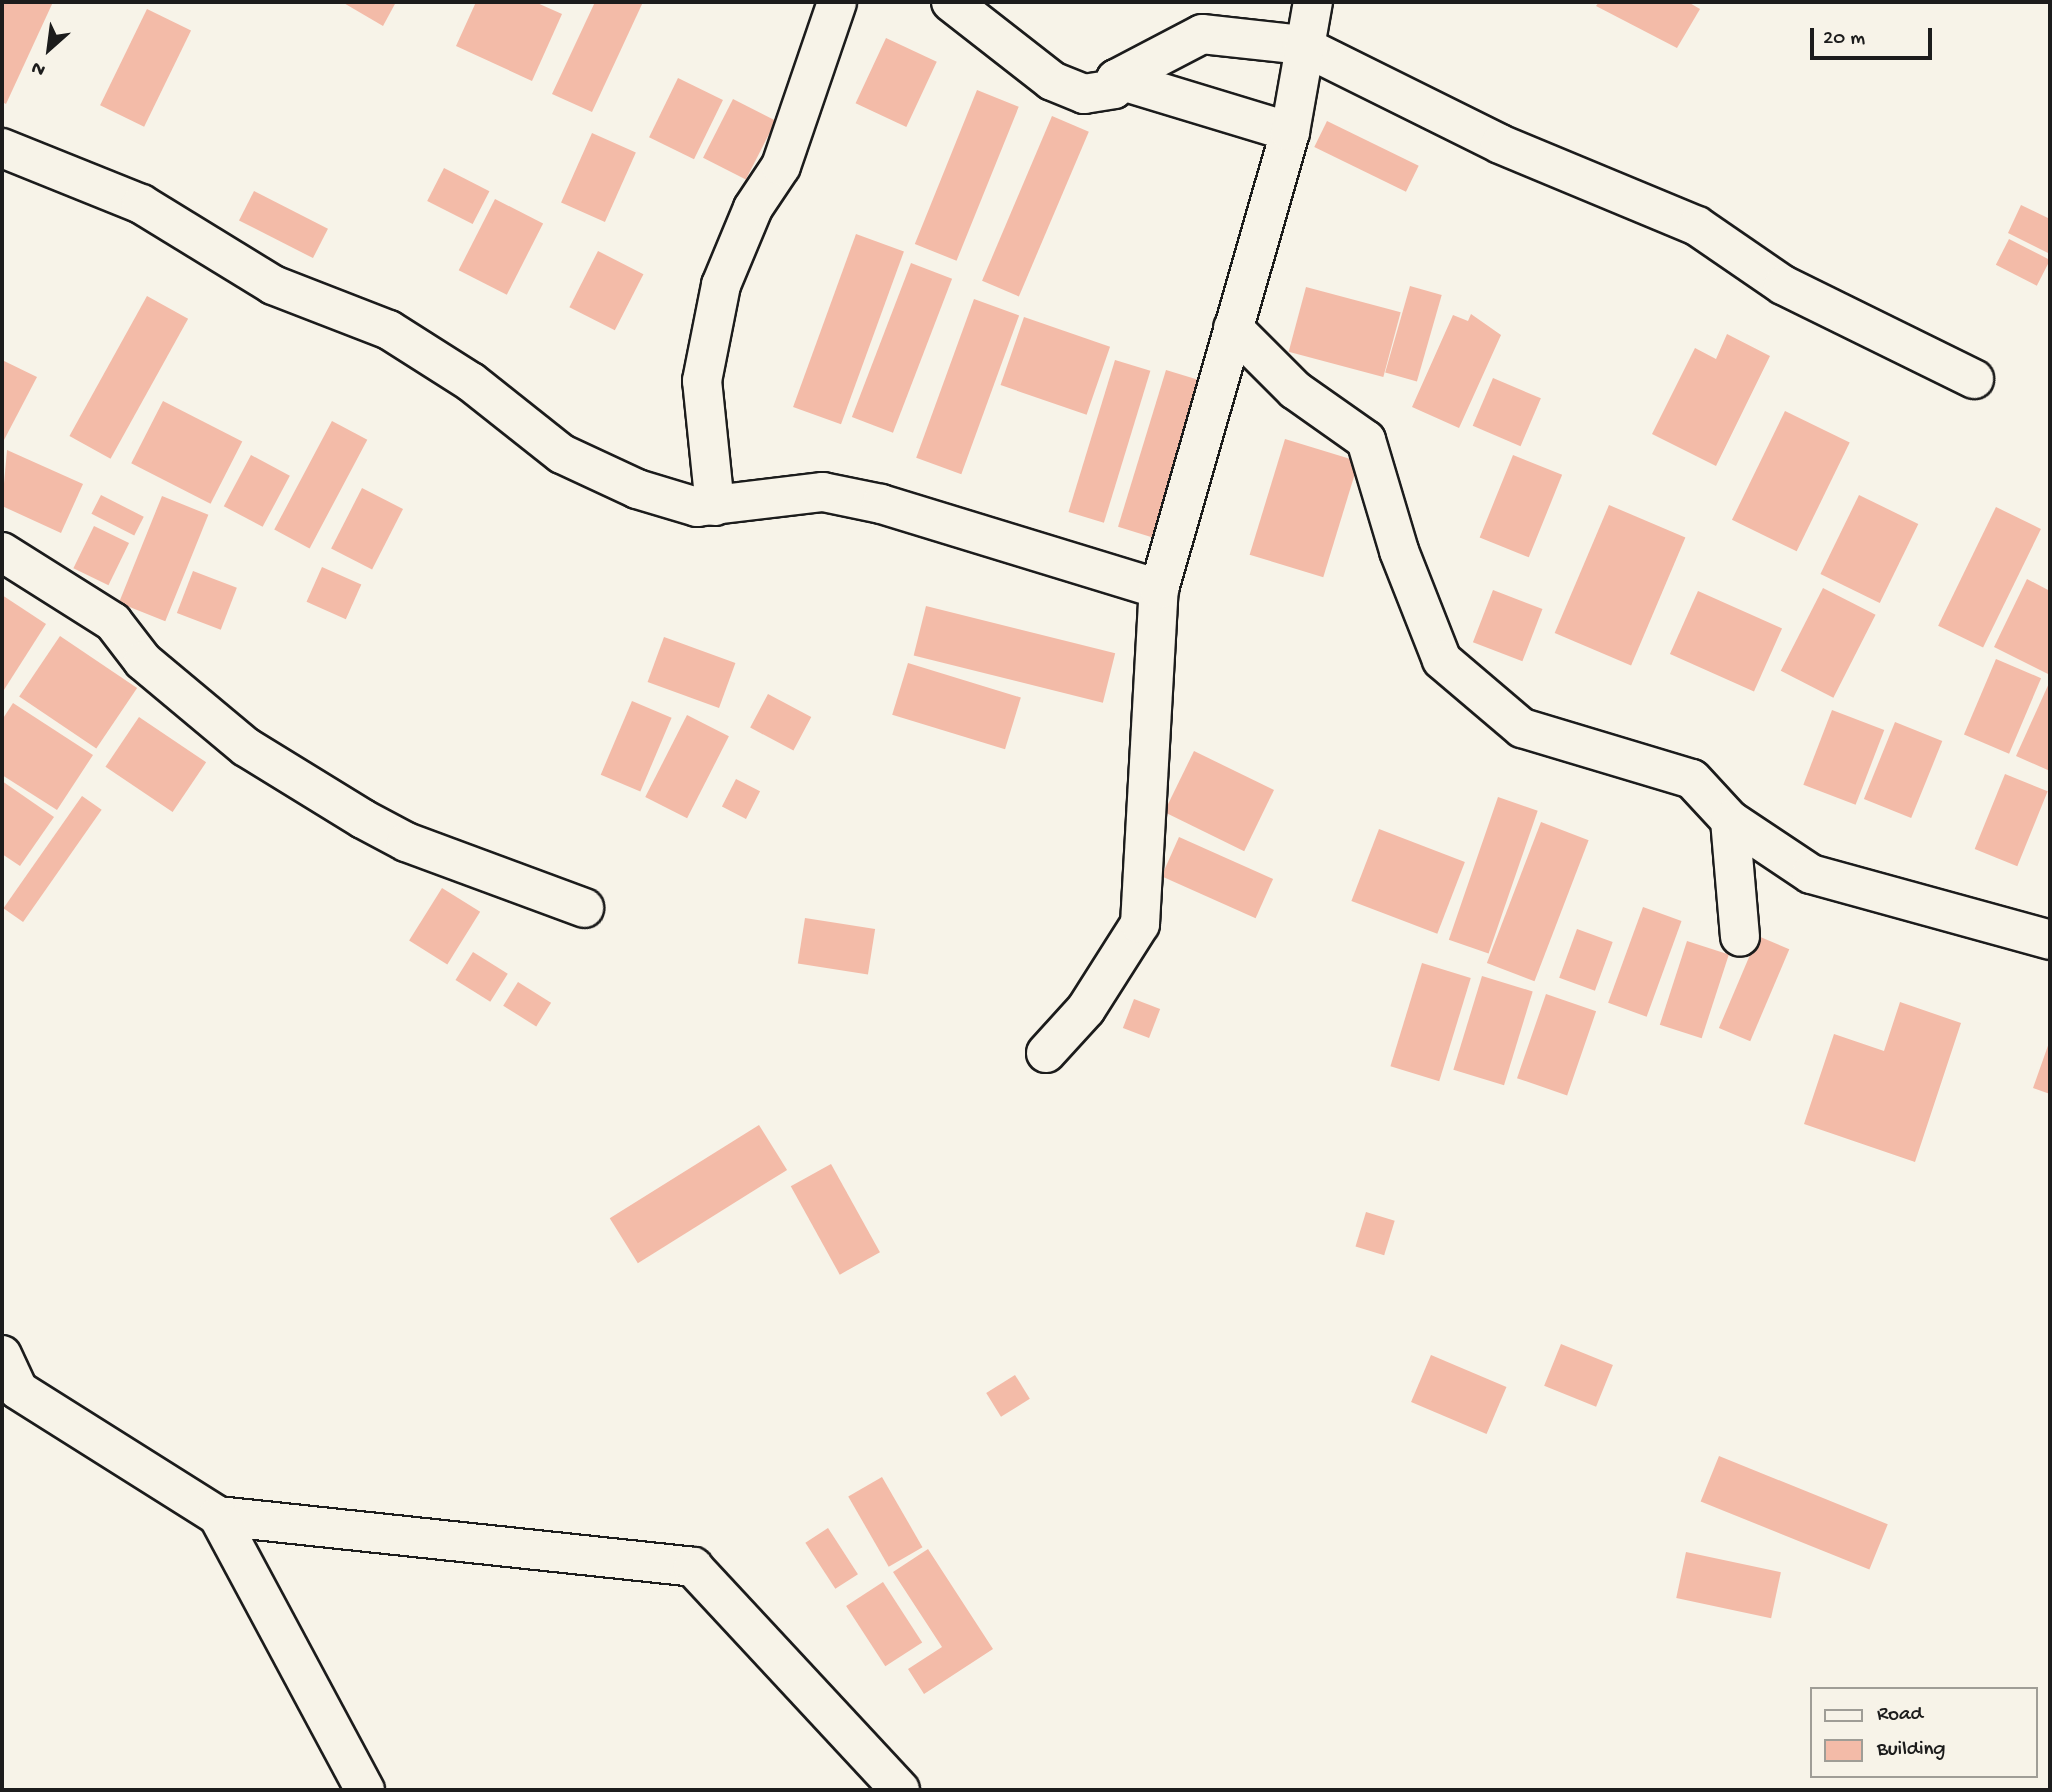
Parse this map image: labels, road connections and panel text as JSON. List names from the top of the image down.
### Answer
{
  "legend": ["Road", "Building"],
  "scale_bar": "20 m",
  "north": "bottom left"
}
